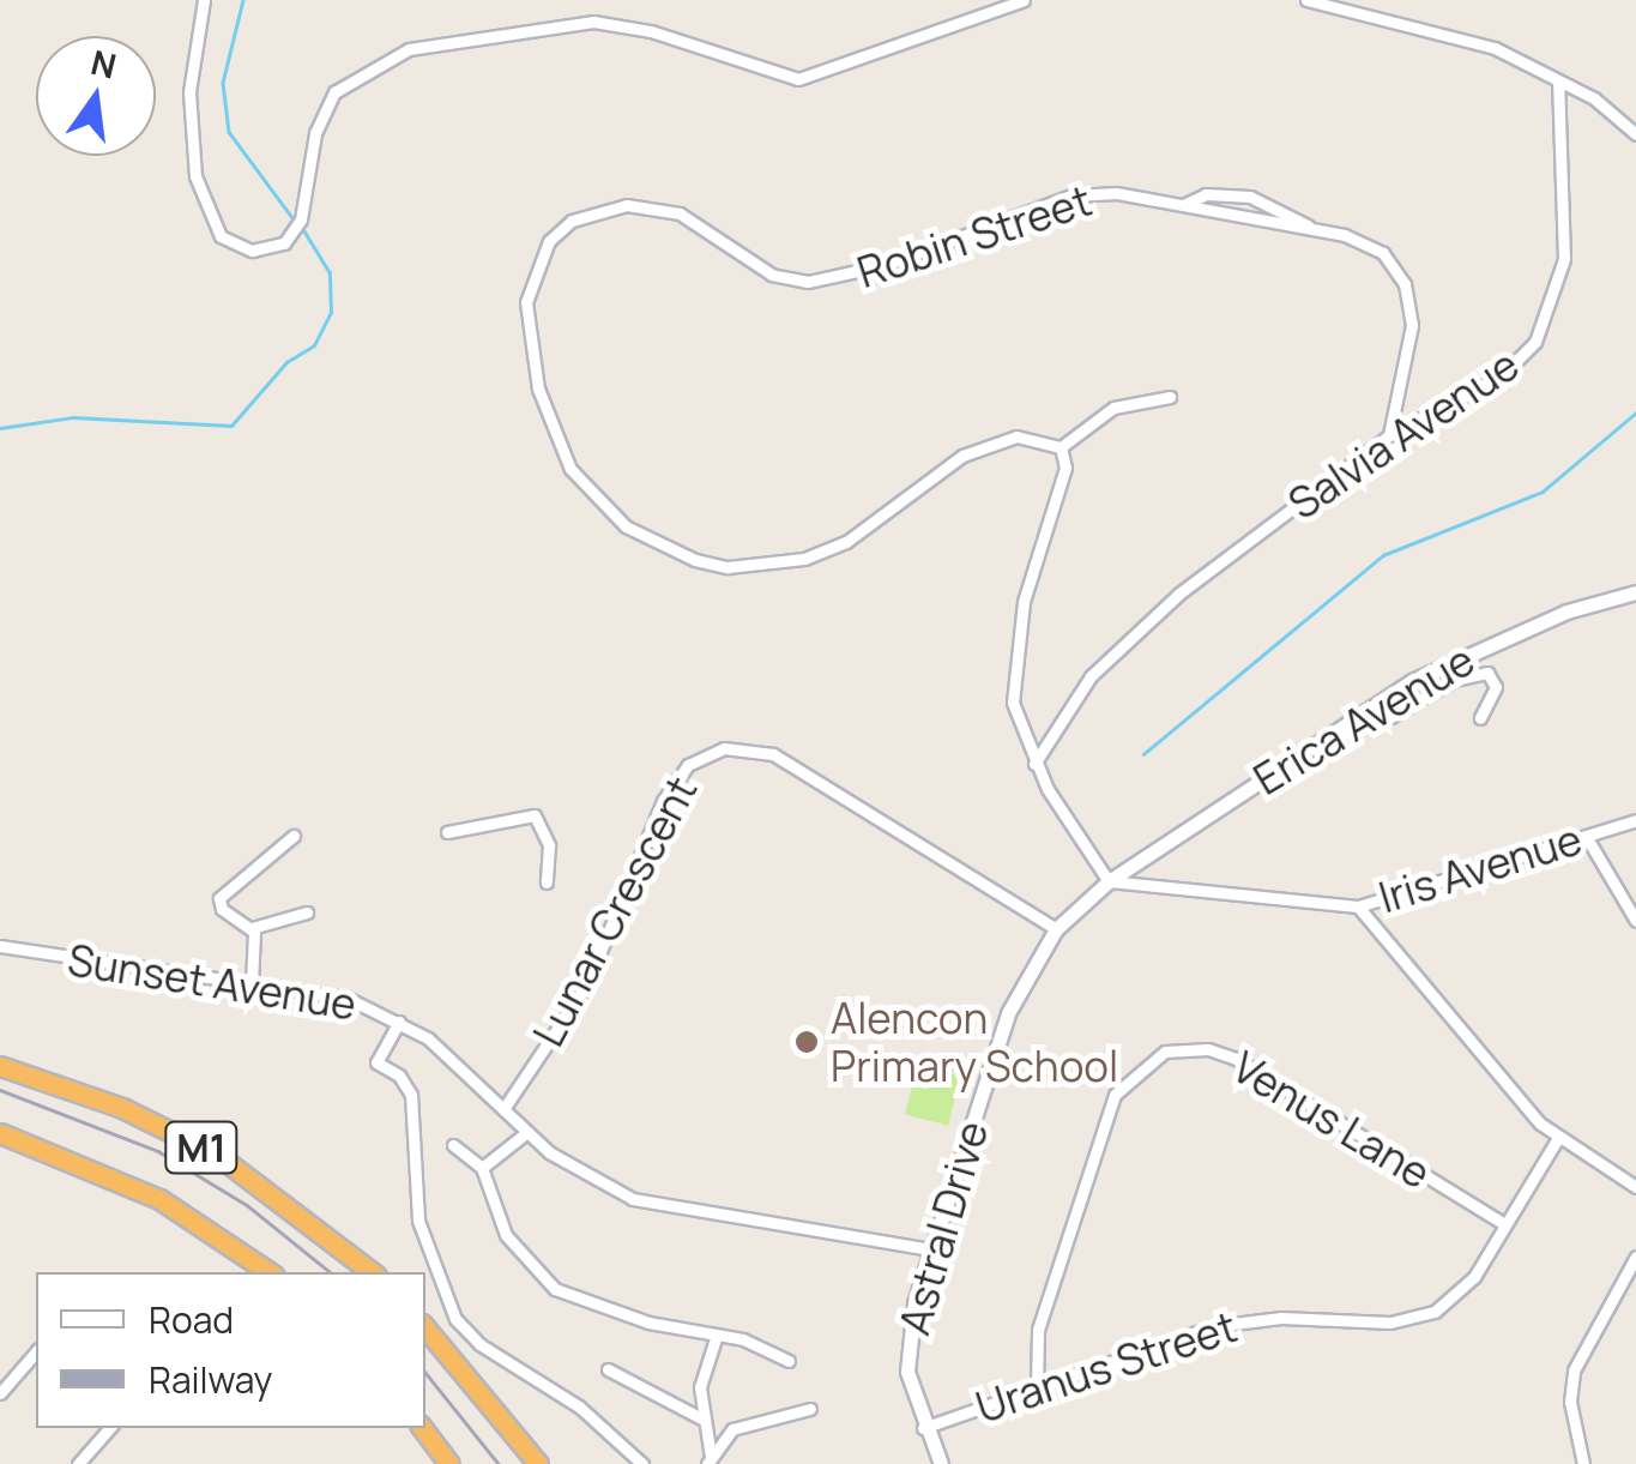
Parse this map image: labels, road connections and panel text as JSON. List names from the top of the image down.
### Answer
{
  "streets": {
    "highway": ["M1"],
    "street": [
      "Robin Street",
      "Salvia Avenue",
      "Erica Avenue",
      "Iris Avenue",
      "Lunar Crescent",
      "Sunset Avenue",
      "Venus Lane",
      "Astral Drive",
      "Uranus Street"
    ]
  },
  "crossings": [
    ["Robin Street", "Salvia Avenue"],
    ["Erica Avenue", "Iris Avenue"],
    ["Erica Avenue", "Astral Drive"],
    ["Iris Avenue", "Astral Drive"],
    ["Lunar Crescent", "Sunset Avenue"],
    ["Lunar Crescent", "Astral Drive"],
    ["Sunset Avenue", "Astral Drive"],
    ["Venus Lane", "Uranus Street"],
    ["Astral Drive", "Uranus Street"]
  ],
  "places": ["Alencon Primary School"],
  "legend": ["Road", "Railway"],
  "north": "top"
}
